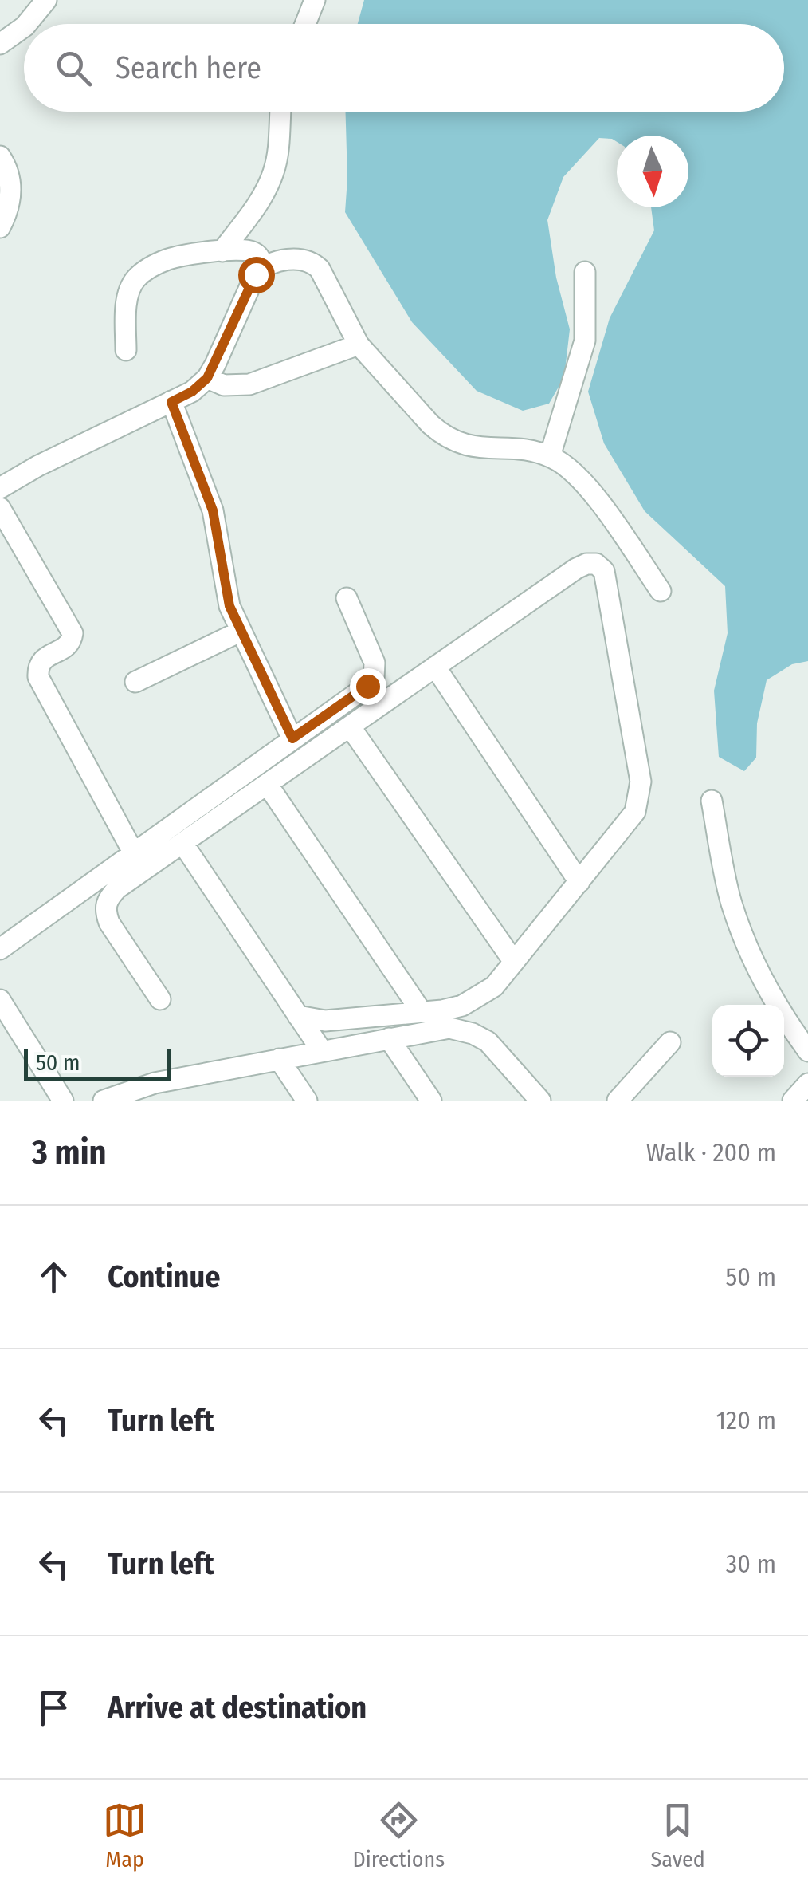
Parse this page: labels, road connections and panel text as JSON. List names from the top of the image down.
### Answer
{
  "scale_bar": "50 m",
  "north": "bottom",
  "page": {
    "search": "Search here",
    "scale": "50 m",
    "heading": ["3 min", "Walk · 200 m"],
    "list": [
      ["Continue", "50 m"],
      ["Turn left", "120 m"],
      ["Turn left", "30 m"],
      "Arrive at destination"
    ],
    "nav": ["Map", "Directions", "Saved"]
  }
}
